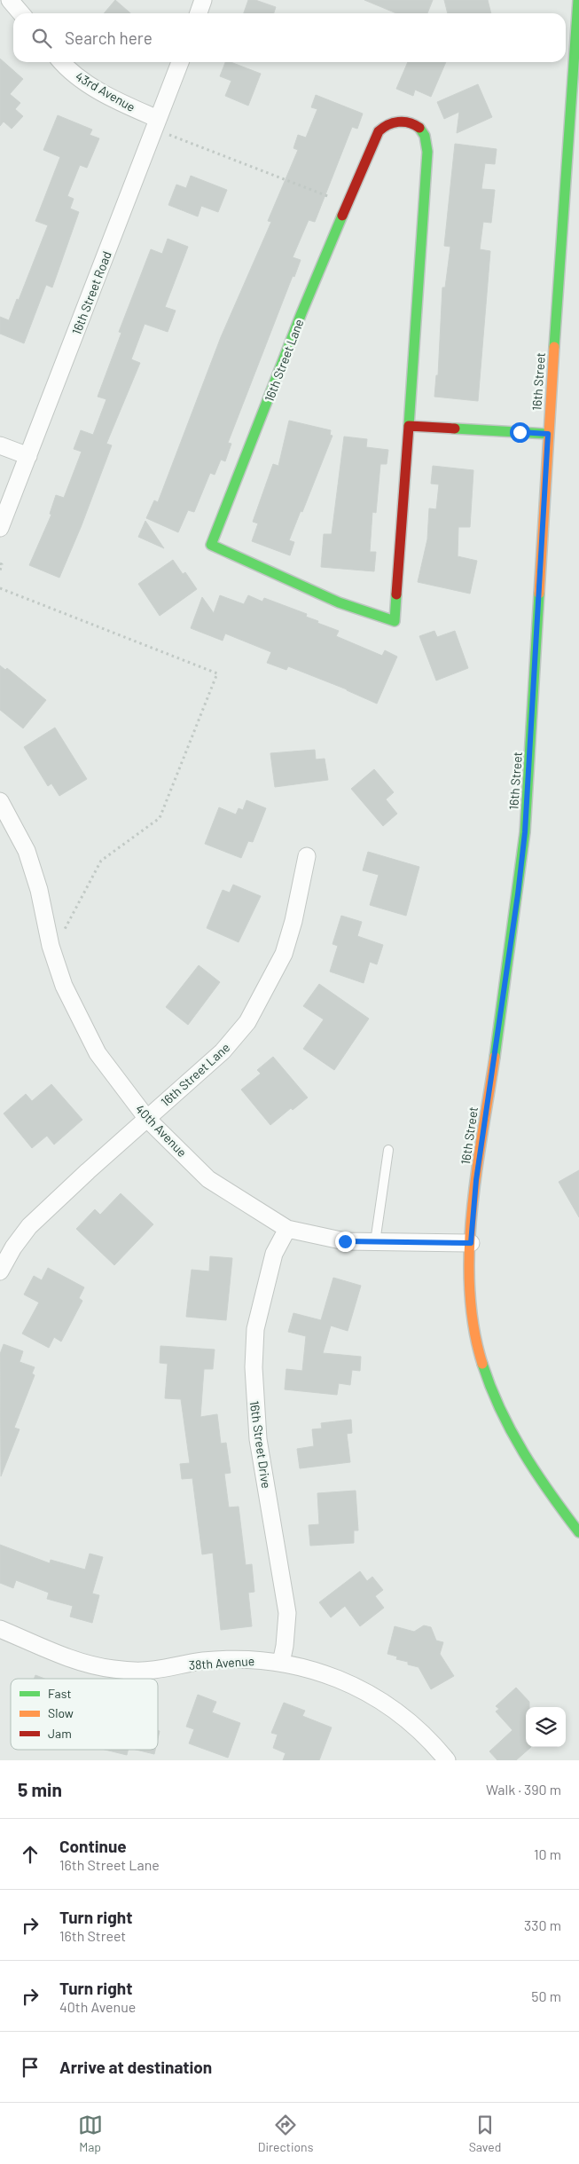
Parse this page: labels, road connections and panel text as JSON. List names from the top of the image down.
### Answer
{
  "streets": {
    "main road": ["16th Street Lane", "16th Street"],
    "street": [
      "43rd Avenue",
      "16th Street Road",
      "40th Avenue",
      "16th Street Drive",
      "38th Avenue"
    ]
  },
  "crossings": [
    ["43rd Avenue", "16th Street Road"],
    ["16th Street Lane", "40th Avenue"],
    ["16th Street", "40th Avenue"],
    ["40th Avenue", "16th Street Drive"],
    ["16th Street Drive", "38th Avenue"]
  ],
  "legend": ["Fast", "Slow", "Jam"],
  "page": {
    "search": "Search here",
    "heading": ["5 min", "Walk · 390 m"],
    "list": [
      ["Continue", "16th Street Lane", "10 m"],
      ["Turn right", "16th Street", "330 m"],
      ["Turn right", "40th Avenue", "50 m"],
      "Arrive at destination"
    ],
    "nav": ["Map", "Directions", "Saved"]
  }
}
